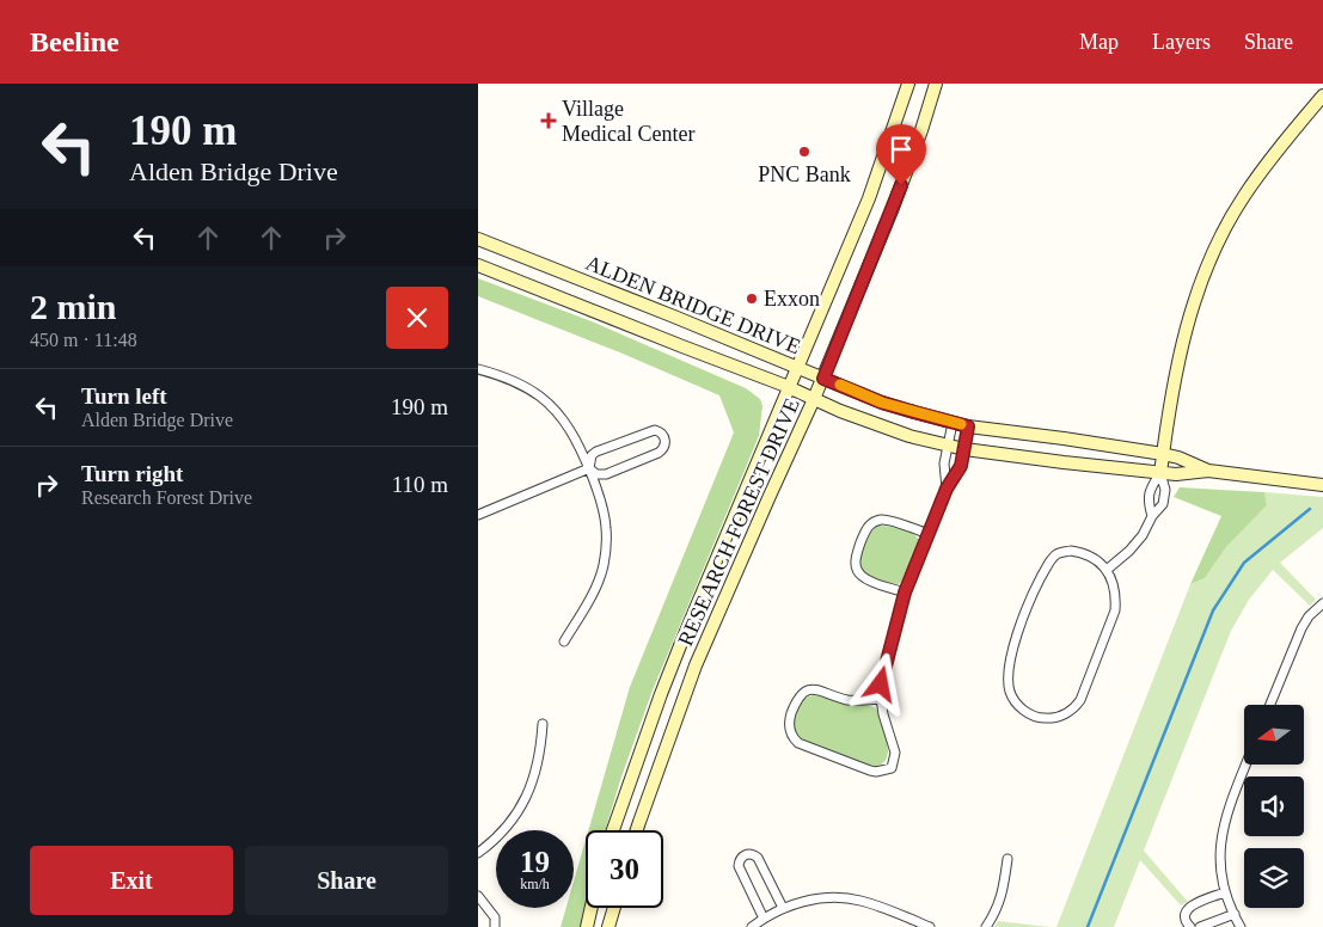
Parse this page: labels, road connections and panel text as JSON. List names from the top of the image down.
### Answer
{
  "streets": {
    "street": ["ALDEN BRIDGE DRIVE", "RESEARCH FOREST DRIVE"]
  },
  "crossings": [
    ["ALDEN BRIDGE DRIVE", "RESEARCH FOREST DRIVE"]
  ],
  "places": {
    "health": ["Village Medical Center"],
    "other": ["PNC Bank", "Exxon"]
  },
  "north": "left",
  "page": {
    "header": "Beeline",
    "nav": ["Map", "Layers", "Share"],
    "turn": ["190 m", "Alden Bridge Drive"],
    "heading": ["2 min", "450 m · 11:48"],
    "list": [
      {
        "name": "Turn left",
        "note": "Alden Bridge Drive",
        "value": "190 m"
      },
      {
        "name": "Turn right",
        "note": "Research Forest Drive",
        "value": "110 m"
      }
    ],
    "speed": "19 km/h",
    "limit": "30",
    "buttons": ["Exit", "Share"]
  }
}
